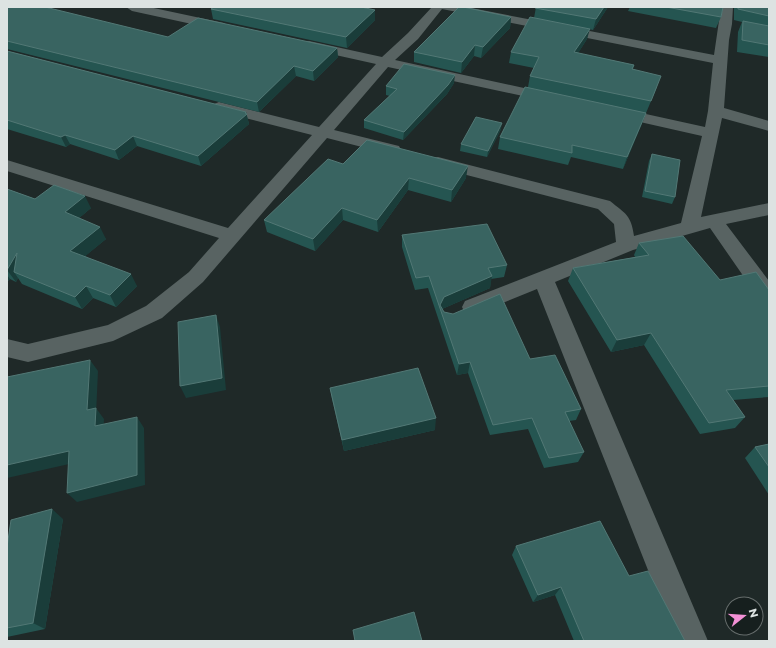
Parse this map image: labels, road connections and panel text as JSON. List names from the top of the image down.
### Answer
{
  "north": "right"
}
